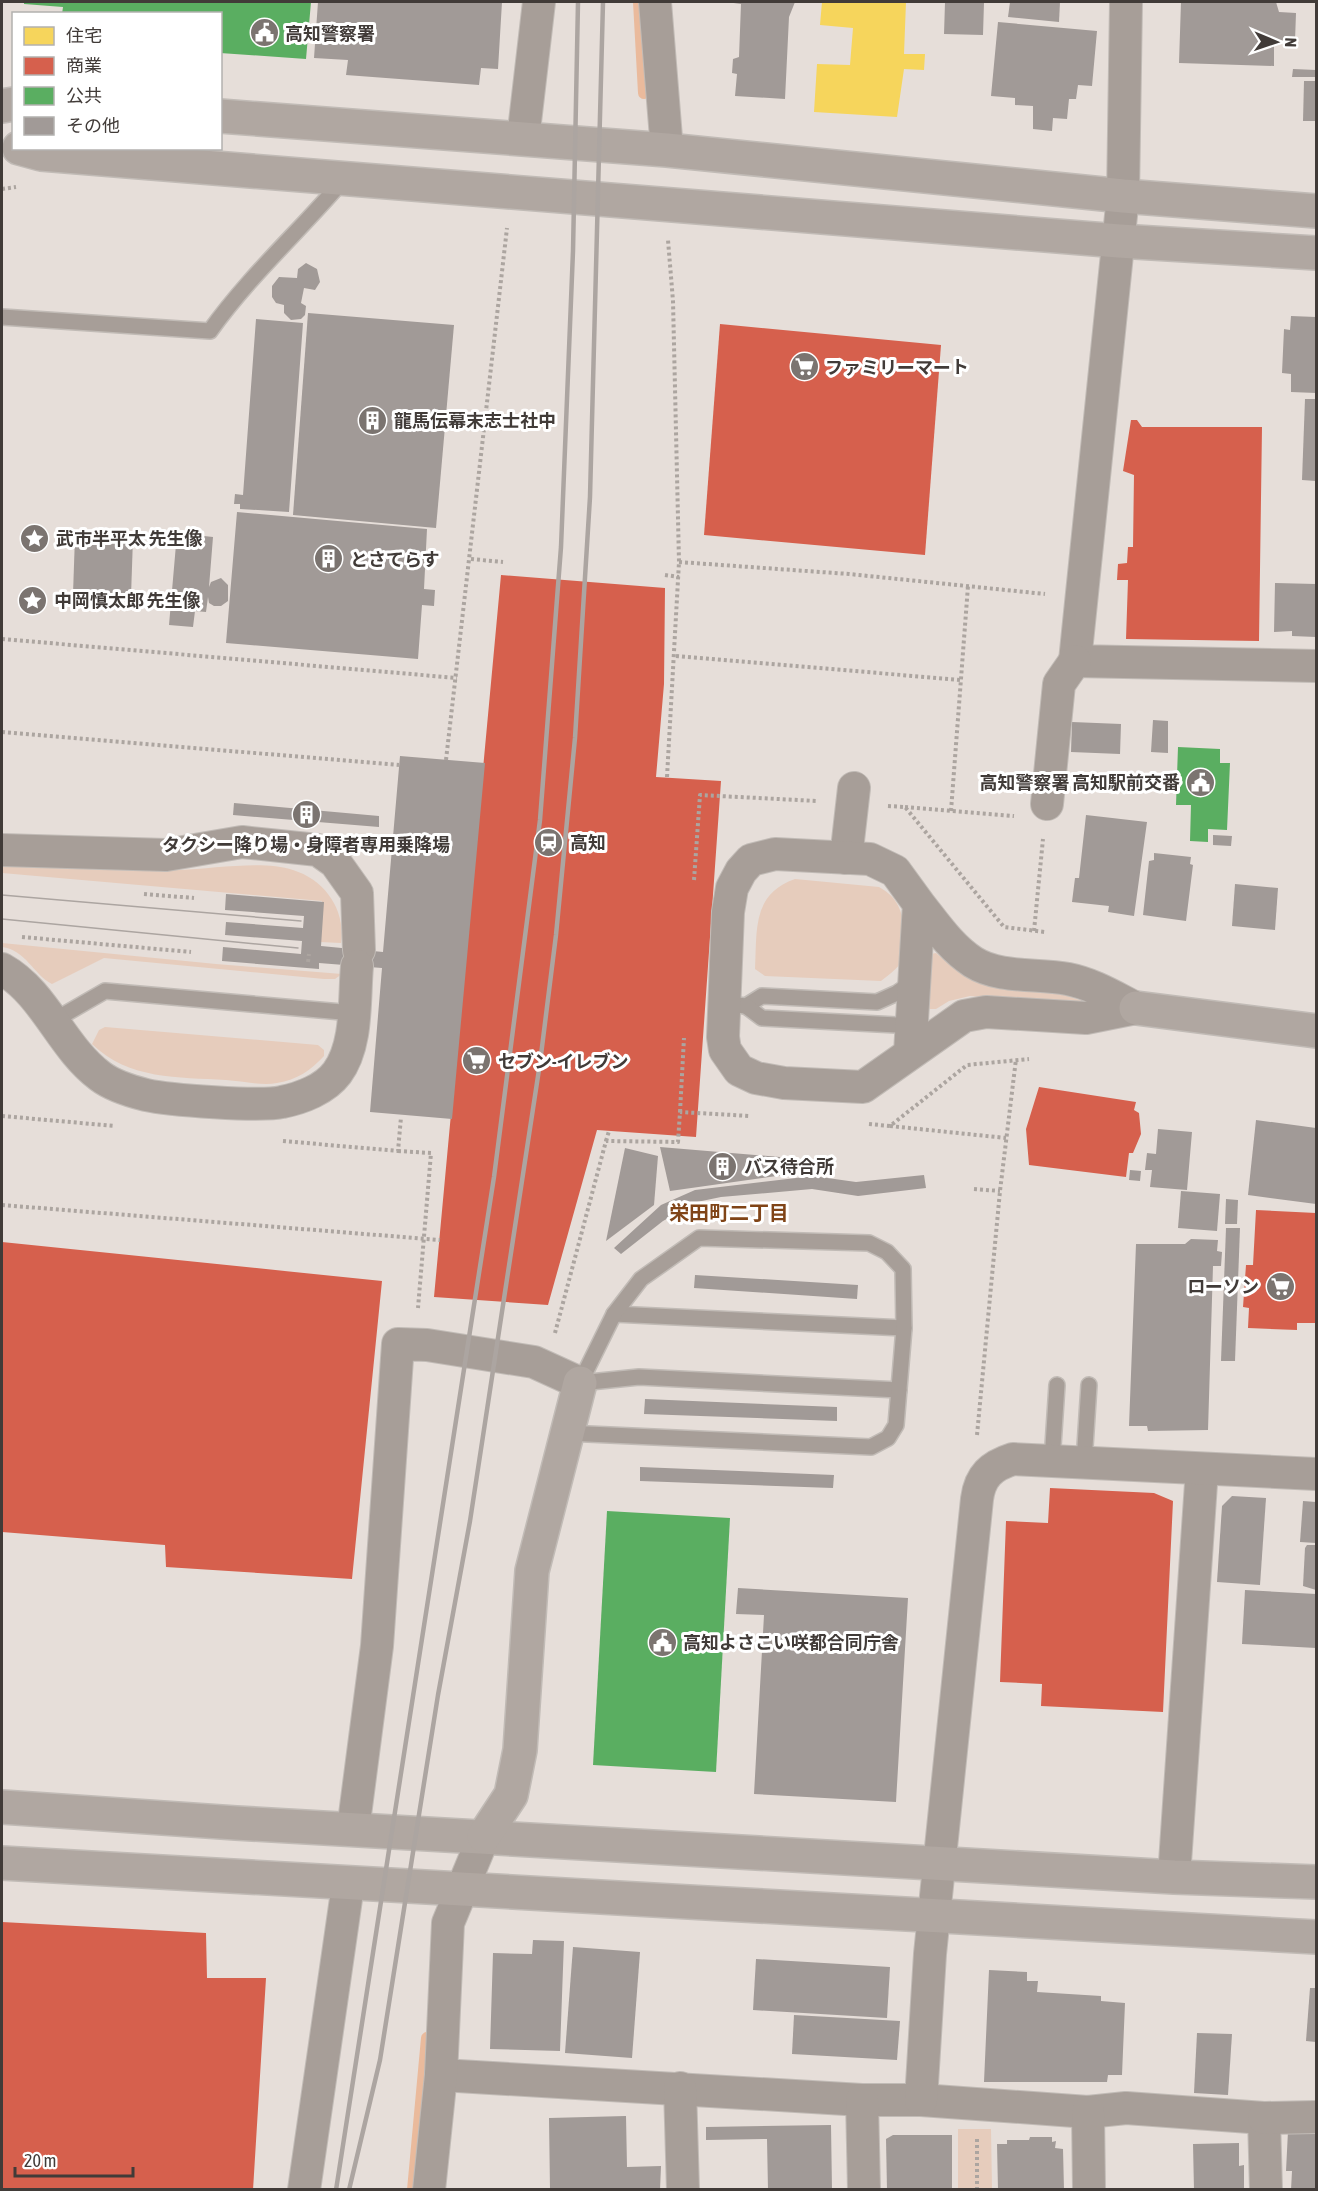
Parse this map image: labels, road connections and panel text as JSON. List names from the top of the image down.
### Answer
{
  "districts": ["栄田町二丁目"],
  "places": {
    "public building": ["高知警察署", "高知警察署 高知駅前交番", "高知よさこい咲都合同庁舎"],
    "supermarket": ["ファミリーマート", "セブン-イレブン", "ローソン"],
    "building": [
      "龍馬伝幕末志士社中",
      "とさてらす",
      "タクシー降り場・身障者専用乗降場",
      "バス待合所"
    ],
    "place": ["武市半平太 先生像", "中岡慎太郎 先生像"],
    "station": ["高知"]
  },
  "legend": [
    "住宅",
    "商業",
    "公共",
    "その他"
  ],
  "scale_bar": "20 m",
  "north": "right"
}
